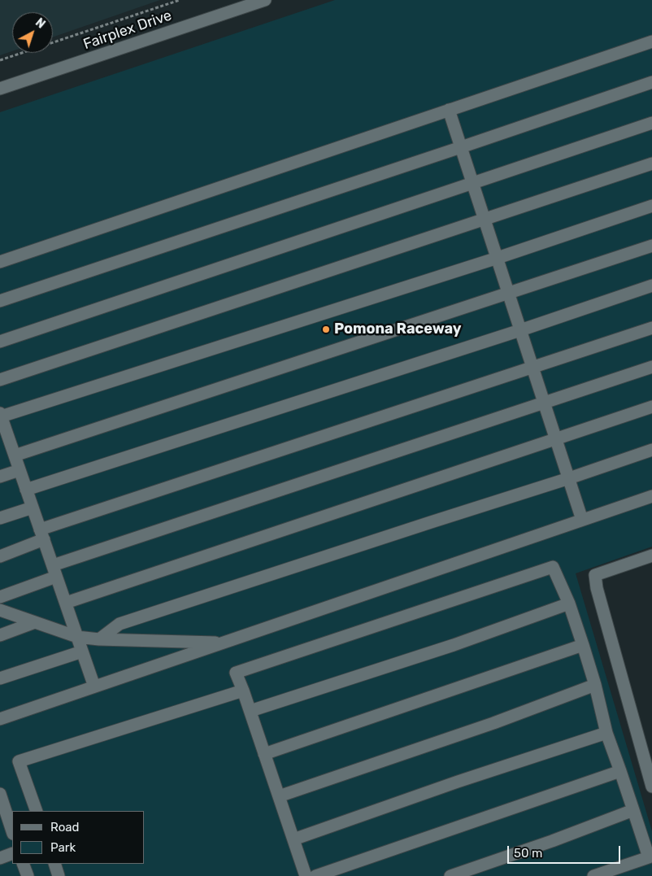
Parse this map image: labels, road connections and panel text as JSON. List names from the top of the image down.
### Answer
{
  "streets": {
    "street": ["Fairplex Drive"]
  },
  "places": ["Pomona Raceway"],
  "legend": ["Road", "Park"],
  "scale_bar": "50 m",
  "north": "top right"
}
